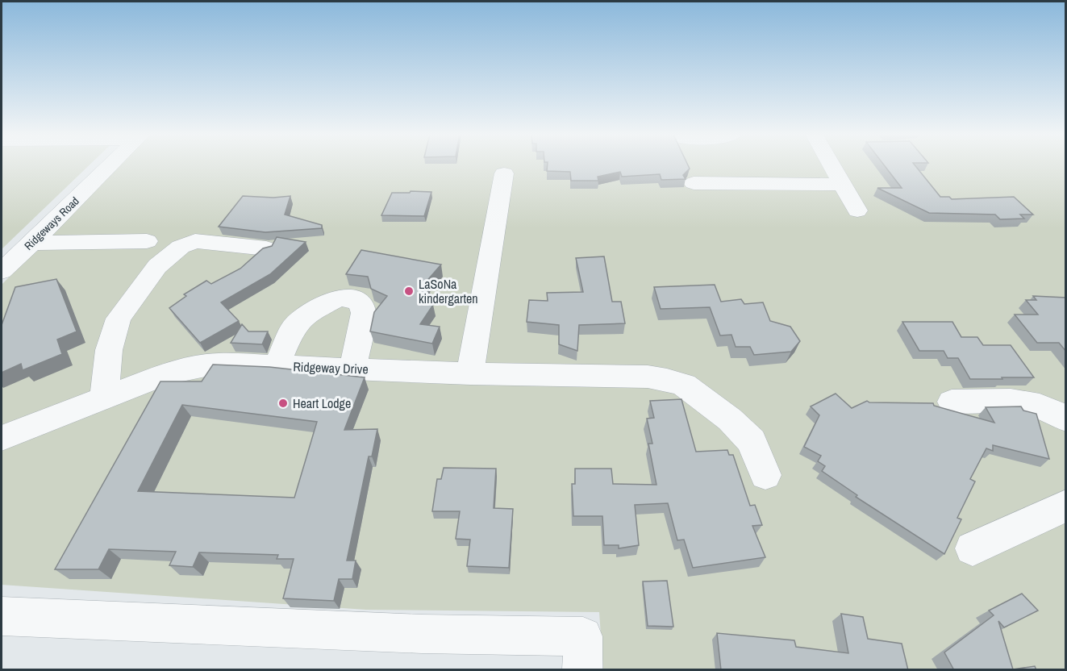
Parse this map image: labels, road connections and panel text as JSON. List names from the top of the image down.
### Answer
{
  "streets": {
    "street": ["Ridgeways Road", "Ridgeway Drive"]
  },
  "places": ["LaSoNa kindergarten", "Heart Lodge"]
}
